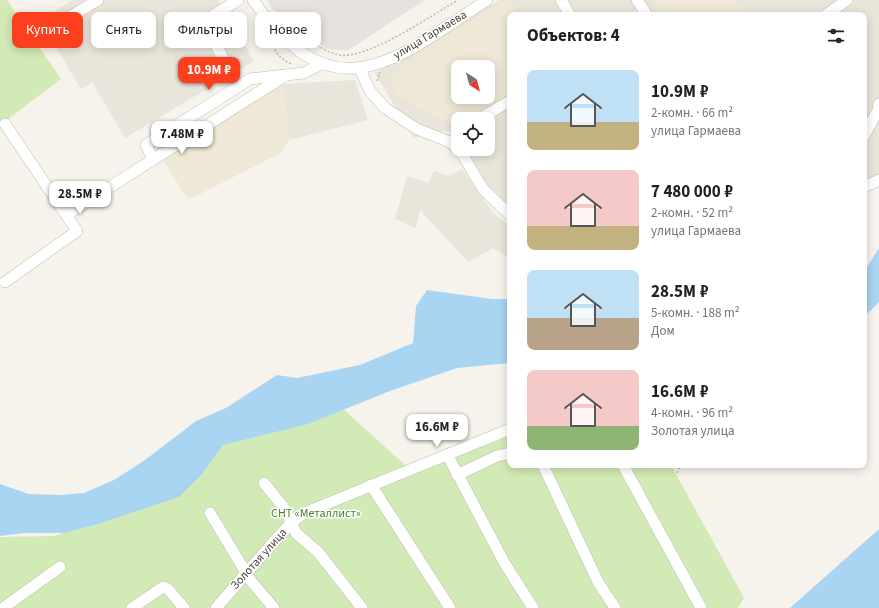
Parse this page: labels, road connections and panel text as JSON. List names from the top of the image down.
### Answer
{
  "streets": {
    "street": ["улица Гармаева", "Золотая улица"]
  },
  "parks": ["СНТ «Металлист»"],
  "north": "bottom right",
  "page": {
    "chip": [
      "Купить",
      "Снять",
      "Фильтры",
      "Новое"
    ],
    "heading": "Объектов: 4",
    "price": [
      "10.9M ₽",
      "7.48M ₽",
      "28.5M ₽",
      "16.6M ₽"
    ],
    "list": [
      {
        "name": "10.9M ₽",
        "note": "2-комн. · 66 m² · улица Гармаева"
      },
      {
        "name": "7 480 000 ₽",
        "note": "2-комн. · 52 m² · улица Гармаева"
      },
      {
        "name": "28.5M ₽",
        "note": "5-комн. · 188 m² · Дом"
      },
      {
        "name": "16.6M ₽",
        "note": "4-комн. · 96 m² · Золотая улица"
      }
    ]
  }
}
